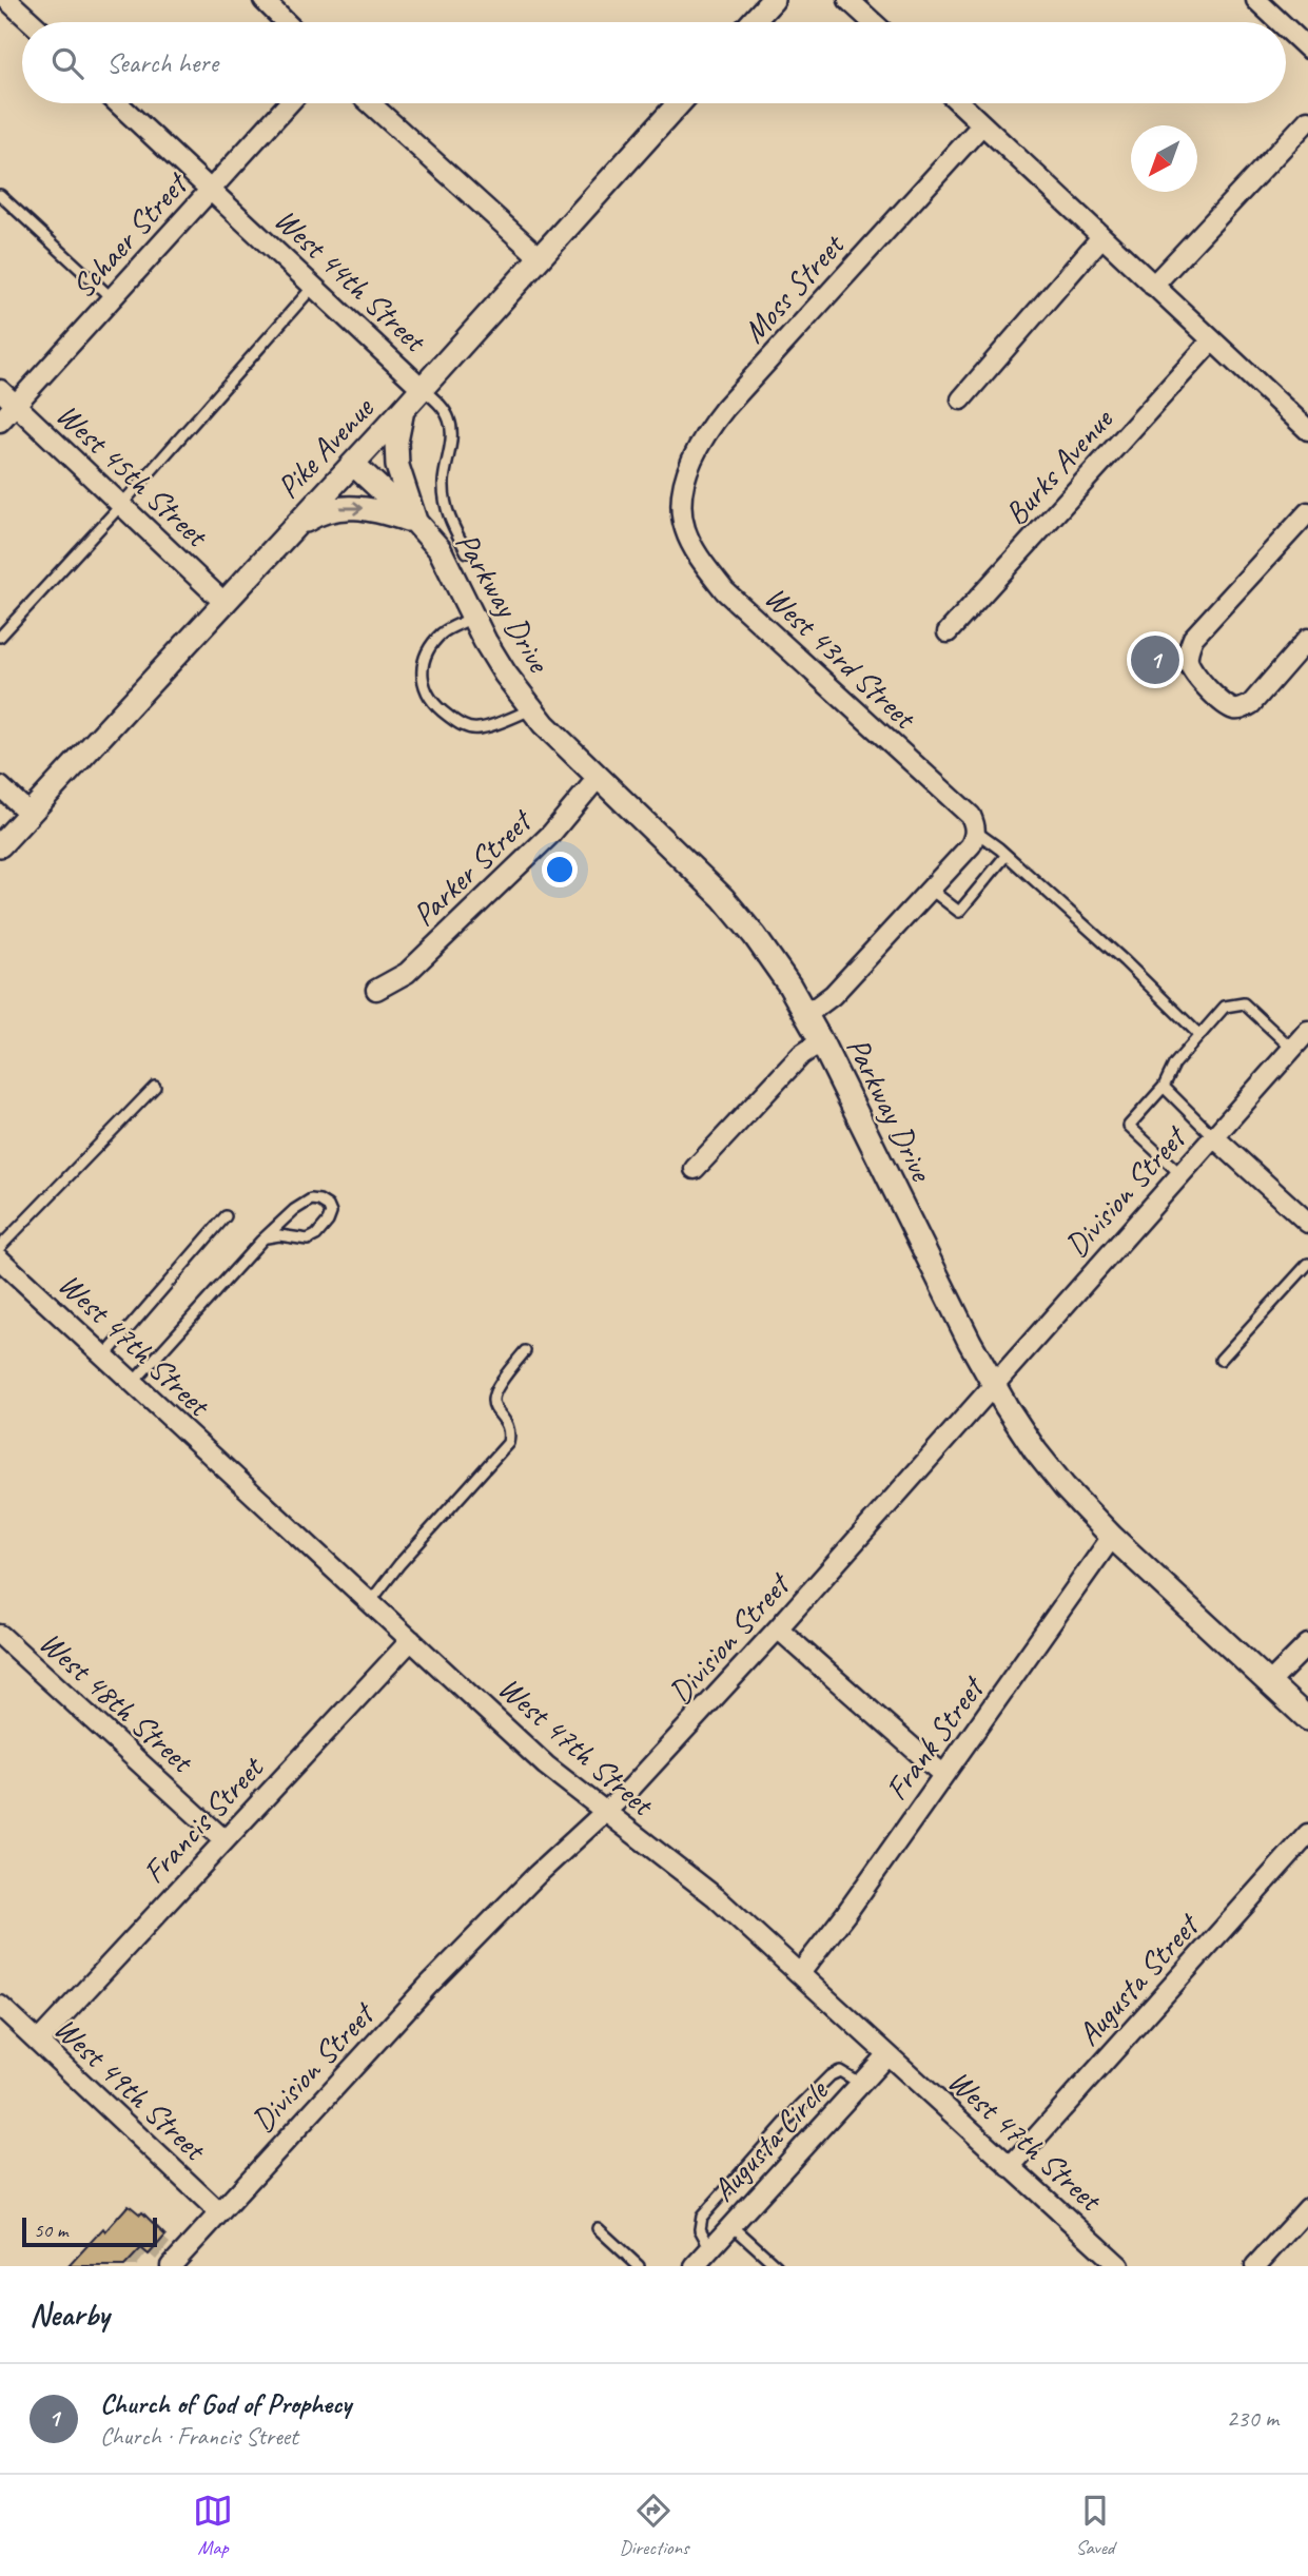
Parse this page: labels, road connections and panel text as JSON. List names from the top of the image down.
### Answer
{
  "streets": {
    "street": [
      "Schaer Street",
      "West 44th Street",
      "Moss Street",
      "Pike Avenue",
      "Burks Avenue",
      "West 45th Street",
      "Parkway Drive",
      "West 43rd Street",
      "Parker Street",
      "Division Street",
      "West 47th Street",
      "West 48th Street",
      "Frank Street",
      "Francis Street",
      "Augusta Street",
      "West 49th Street",
      "Augusta Circle"
    ]
  },
  "crossings": [
    ["Schaer Street", "West 44th Street"],
    ["Schaer Street", "West 45th Street"],
    ["West 44th Street", "Pike Avenue"],
    ["Moss Street", "West 43rd Street"],
    ["Pike Avenue", "West 45th Street"],
    ["Pike Avenue", "Parkway Drive"],
    ["Parkway Drive", "Parker Street"],
    ["Parkway Drive", "Division Street"],
    ["Parkway Drive", "Frank Street"],
    ["Division Street", "West 47th Street"],
    ["Division Street", "West 49th Street"],
    ["West 47th Street", "Frank Street"],
    ["West 47th Street", "Francis Street"],
    ["West 47th Street", "Augusta Street"],
    ["West 47th Street", "Augusta Circle"],
    ["West 48th Street", "Francis Street"],
    ["Francis Street", "West 49th Street"]
  ],
  "scale_bar": "50 m",
  "north": "bottom left",
  "page": {
    "search": "Search here",
    "pins": "1",
    "scale": "50 m",
    "heading": "Nearby",
    "list": [
      {
        "mark": "1",
        "name": "Church of God of Prophecy",
        "note": "Church · Francis Street",
        "value": "230 m"
      }
    ],
    "nav": ["Map", "Directions", "Saved"]
  }
}
